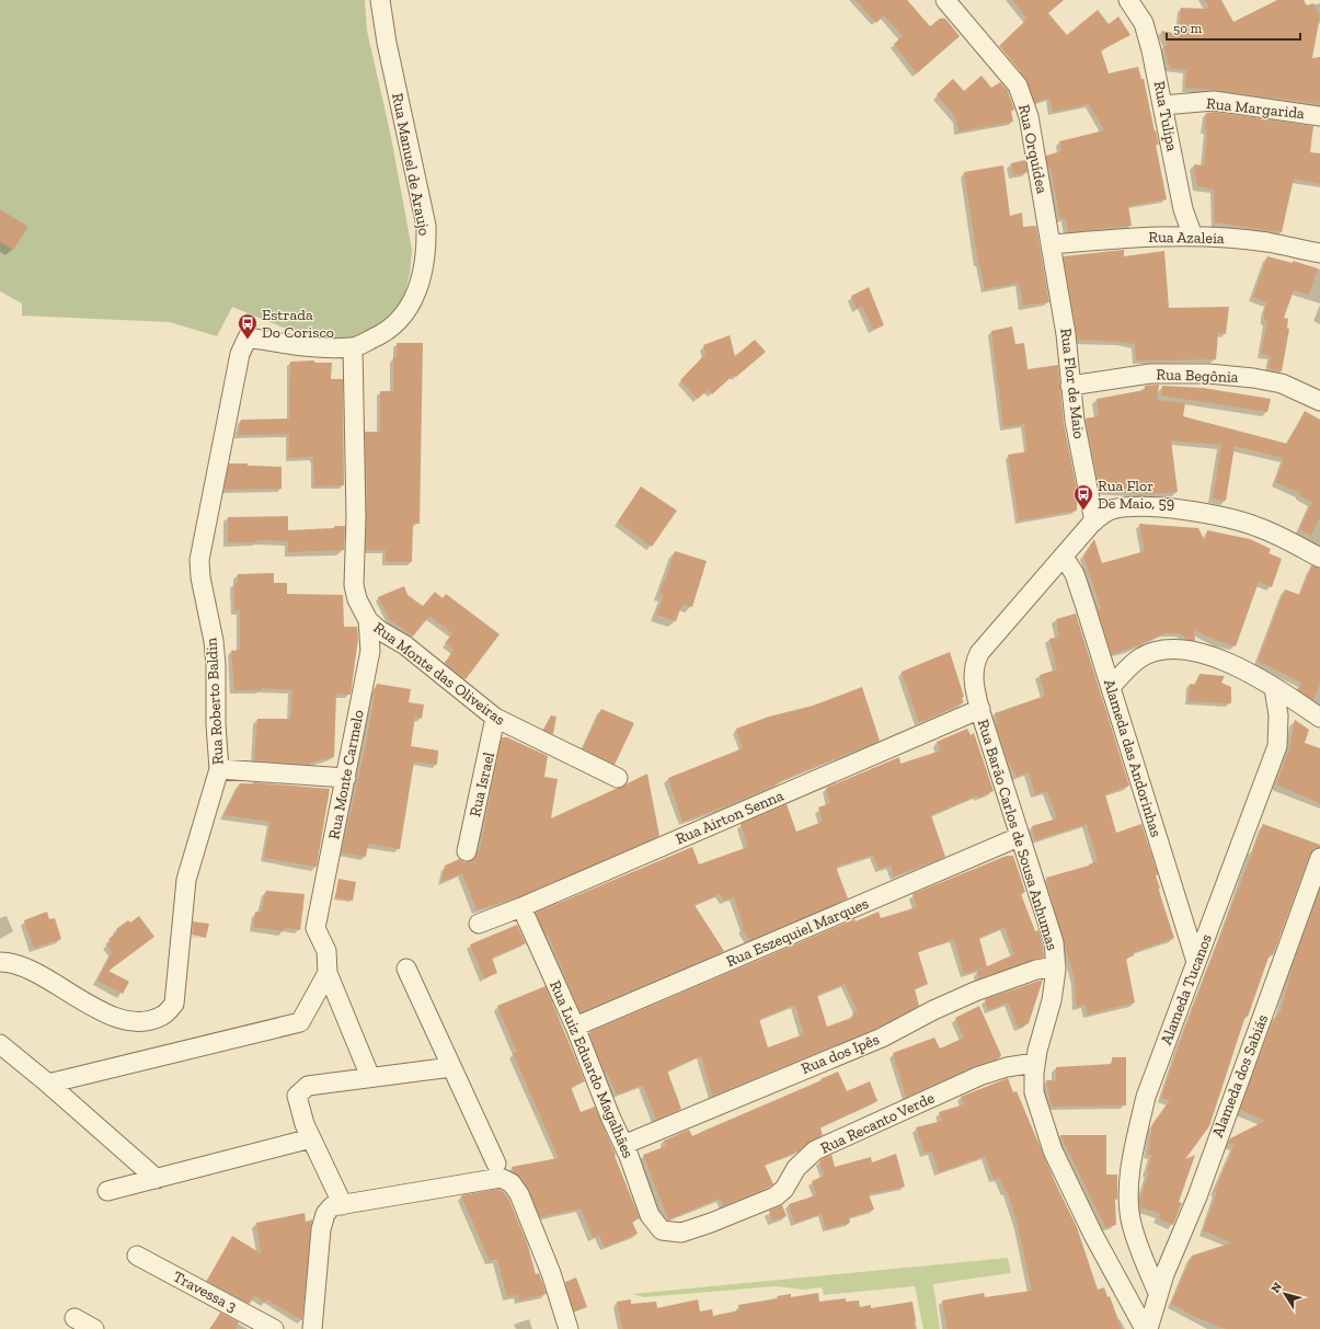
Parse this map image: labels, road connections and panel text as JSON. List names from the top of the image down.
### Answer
{
  "streets": {
    "street": [
      "Rua Margarida",
      "Rua Tulipa",
      "Rua Orquídea",
      "Rua Manuel de Araujo",
      "Rua Azaleia",
      "Rua Begônia",
      "Rua Flor de Maio",
      "Rua Monte das Oliveiras",
      "Rua Roberto Baldin",
      "Alameda das Andorinhas",
      "Rua Monte Carmelo",
      "Rua Israel",
      "Rua Airton Senna",
      "Rua Barão Carlos de Sousa Anhumas",
      "Rua Eszequiel Marques",
      "Alameda Tucanos",
      "Rua dos Ipês",
      "Rua Luiz Eduardo Magalhães",
      "Alameda dos Sabiás",
      "Rua Recanto Verde",
      "Travessa 3"
    ]
  },
  "crossings": [
    ["Rua Margarida", "Rua Tulipa"],
    ["Rua Tulipa", "Rua Azaleia"],
    ["Rua Orquídea", "Rua Azaleia"],
    ["Rua Orquídea", "Rua Flor de Maio"],
    ["Rua Manuel de Araujo", "Rua Monte das Oliveiras"],
    ["Rua Manuel de Araujo", "Rua Roberto Baldin"],
    ["Rua Azaleia", "Rua Flor de Maio"],
    ["Rua Begônia", "Rua Flor de Maio"],
    ["Rua Flor de Maio", "Rua Barão Carlos de Sousa Anhumas"],
    ["Rua Monte das Oliveiras", "Rua Roberto Baldin"],
    ["Rua Monte das Oliveiras", "Rua Monte Carmelo"],
    ["Rua Monte das Oliveiras", "Rua Israel"],
    ["Alameda das Andorinhas", "Rua Barão Carlos de Sousa Anhumas"],
    ["Alameda das Andorinhas", "Alameda Tucanos"],
    ["Rua Airton Senna", "Rua Barão Carlos de Sousa Anhumas"],
    ["Rua Airton Senna", "Rua Luiz Eduardo Magalhães"],
    ["Rua Barão Carlos de Sousa Anhumas", "Rua Eszequiel Marques"],
    ["Rua Barão Carlos de Sousa Anhumas", "Rua dos Ipês"],
    ["Rua Barão Carlos de Sousa Anhumas", "Alameda dos Sabiás"],
    ["Rua Barão Carlos de Sousa Anhumas", "Rua Recanto Verde"],
    ["Rua Eszequiel Marques", "Rua Luiz Eduardo Magalhães"],
    ["Alameda Tucanos", "Alameda dos Sabiás"],
    ["Rua dos Ipês", "Rua Luiz Eduardo Magalhães"],
    ["Rua Luiz Eduardo Magalhães", "Rua Recanto Verde"]
  ],
  "places": {
    "bus stop": ["Estrada Do Corisco", "Rua Flor De Maio, 59"]
  },
  "scale_bar": "50 m",
  "north": "top left"
}
